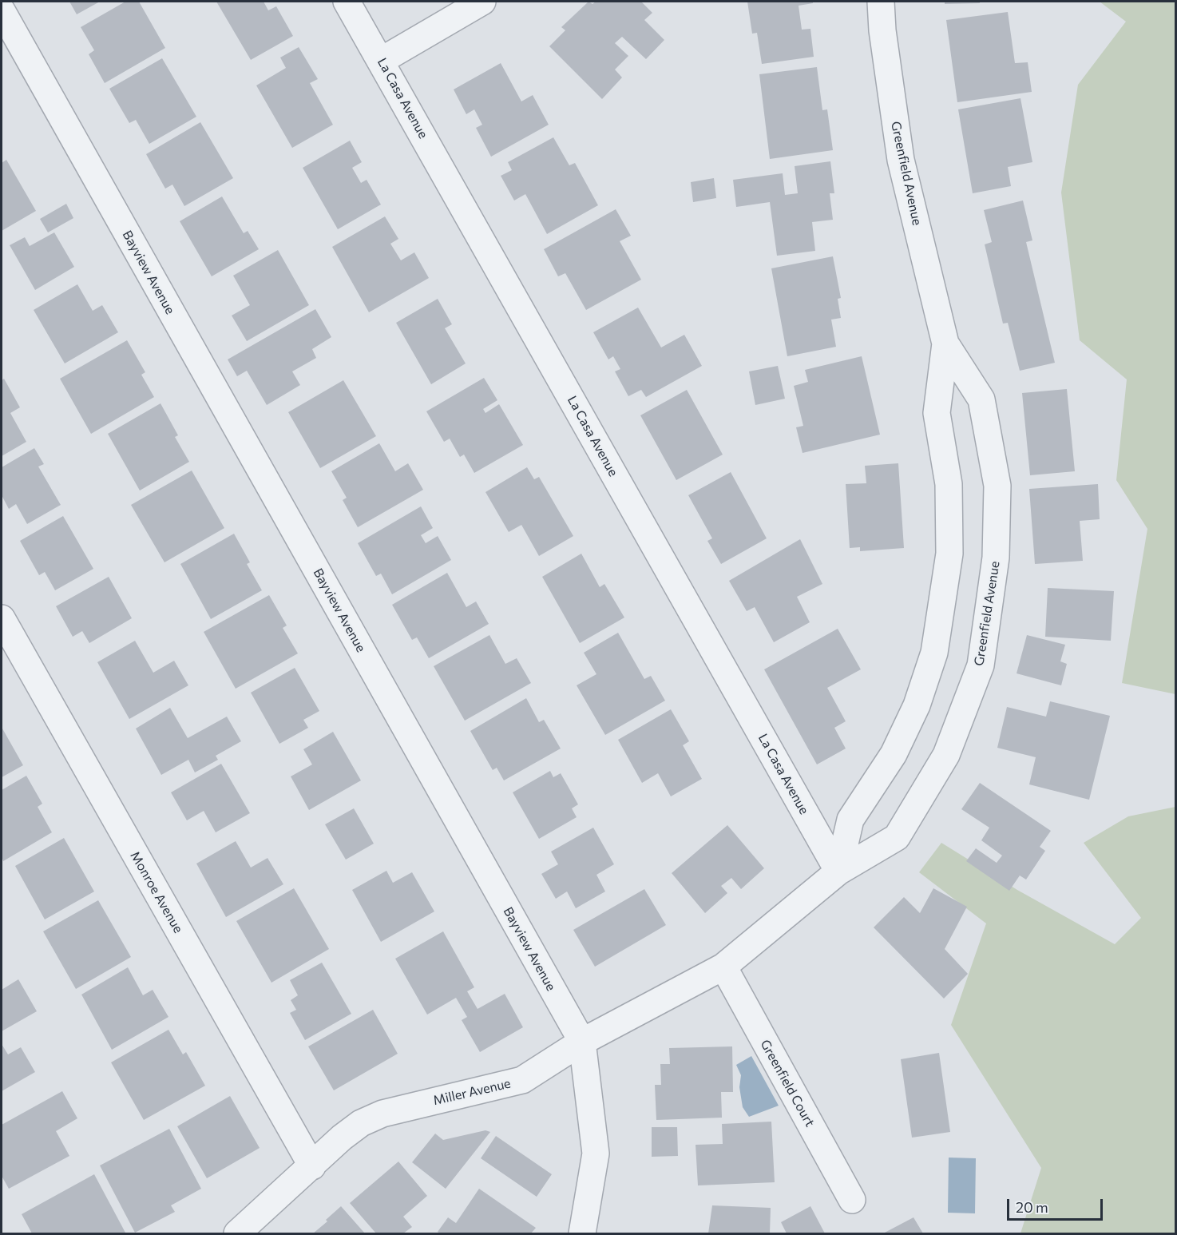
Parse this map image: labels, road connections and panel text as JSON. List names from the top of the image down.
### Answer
{
  "streets": {
    "street": [
      "La Casa Avenue",
      "Greenfield Avenue",
      "Bayview Avenue",
      "Monroe Avenue",
      "Greenfield Court",
      "Miller Avenue"
    ]
  },
  "crossings": [
    ["La Casa Avenue", "Greenfield Avenue"],
    ["Greenfield Avenue", "Greenfield Court"],
    ["Greenfield Avenue", "Miller Avenue"],
    ["Bayview Avenue", "Miller Avenue"],
    ["Monroe Avenue", "Miller Avenue"],
    ["Greenfield Court", "Miller Avenue"]
  ],
  "scale_bar": "20 m"
}
